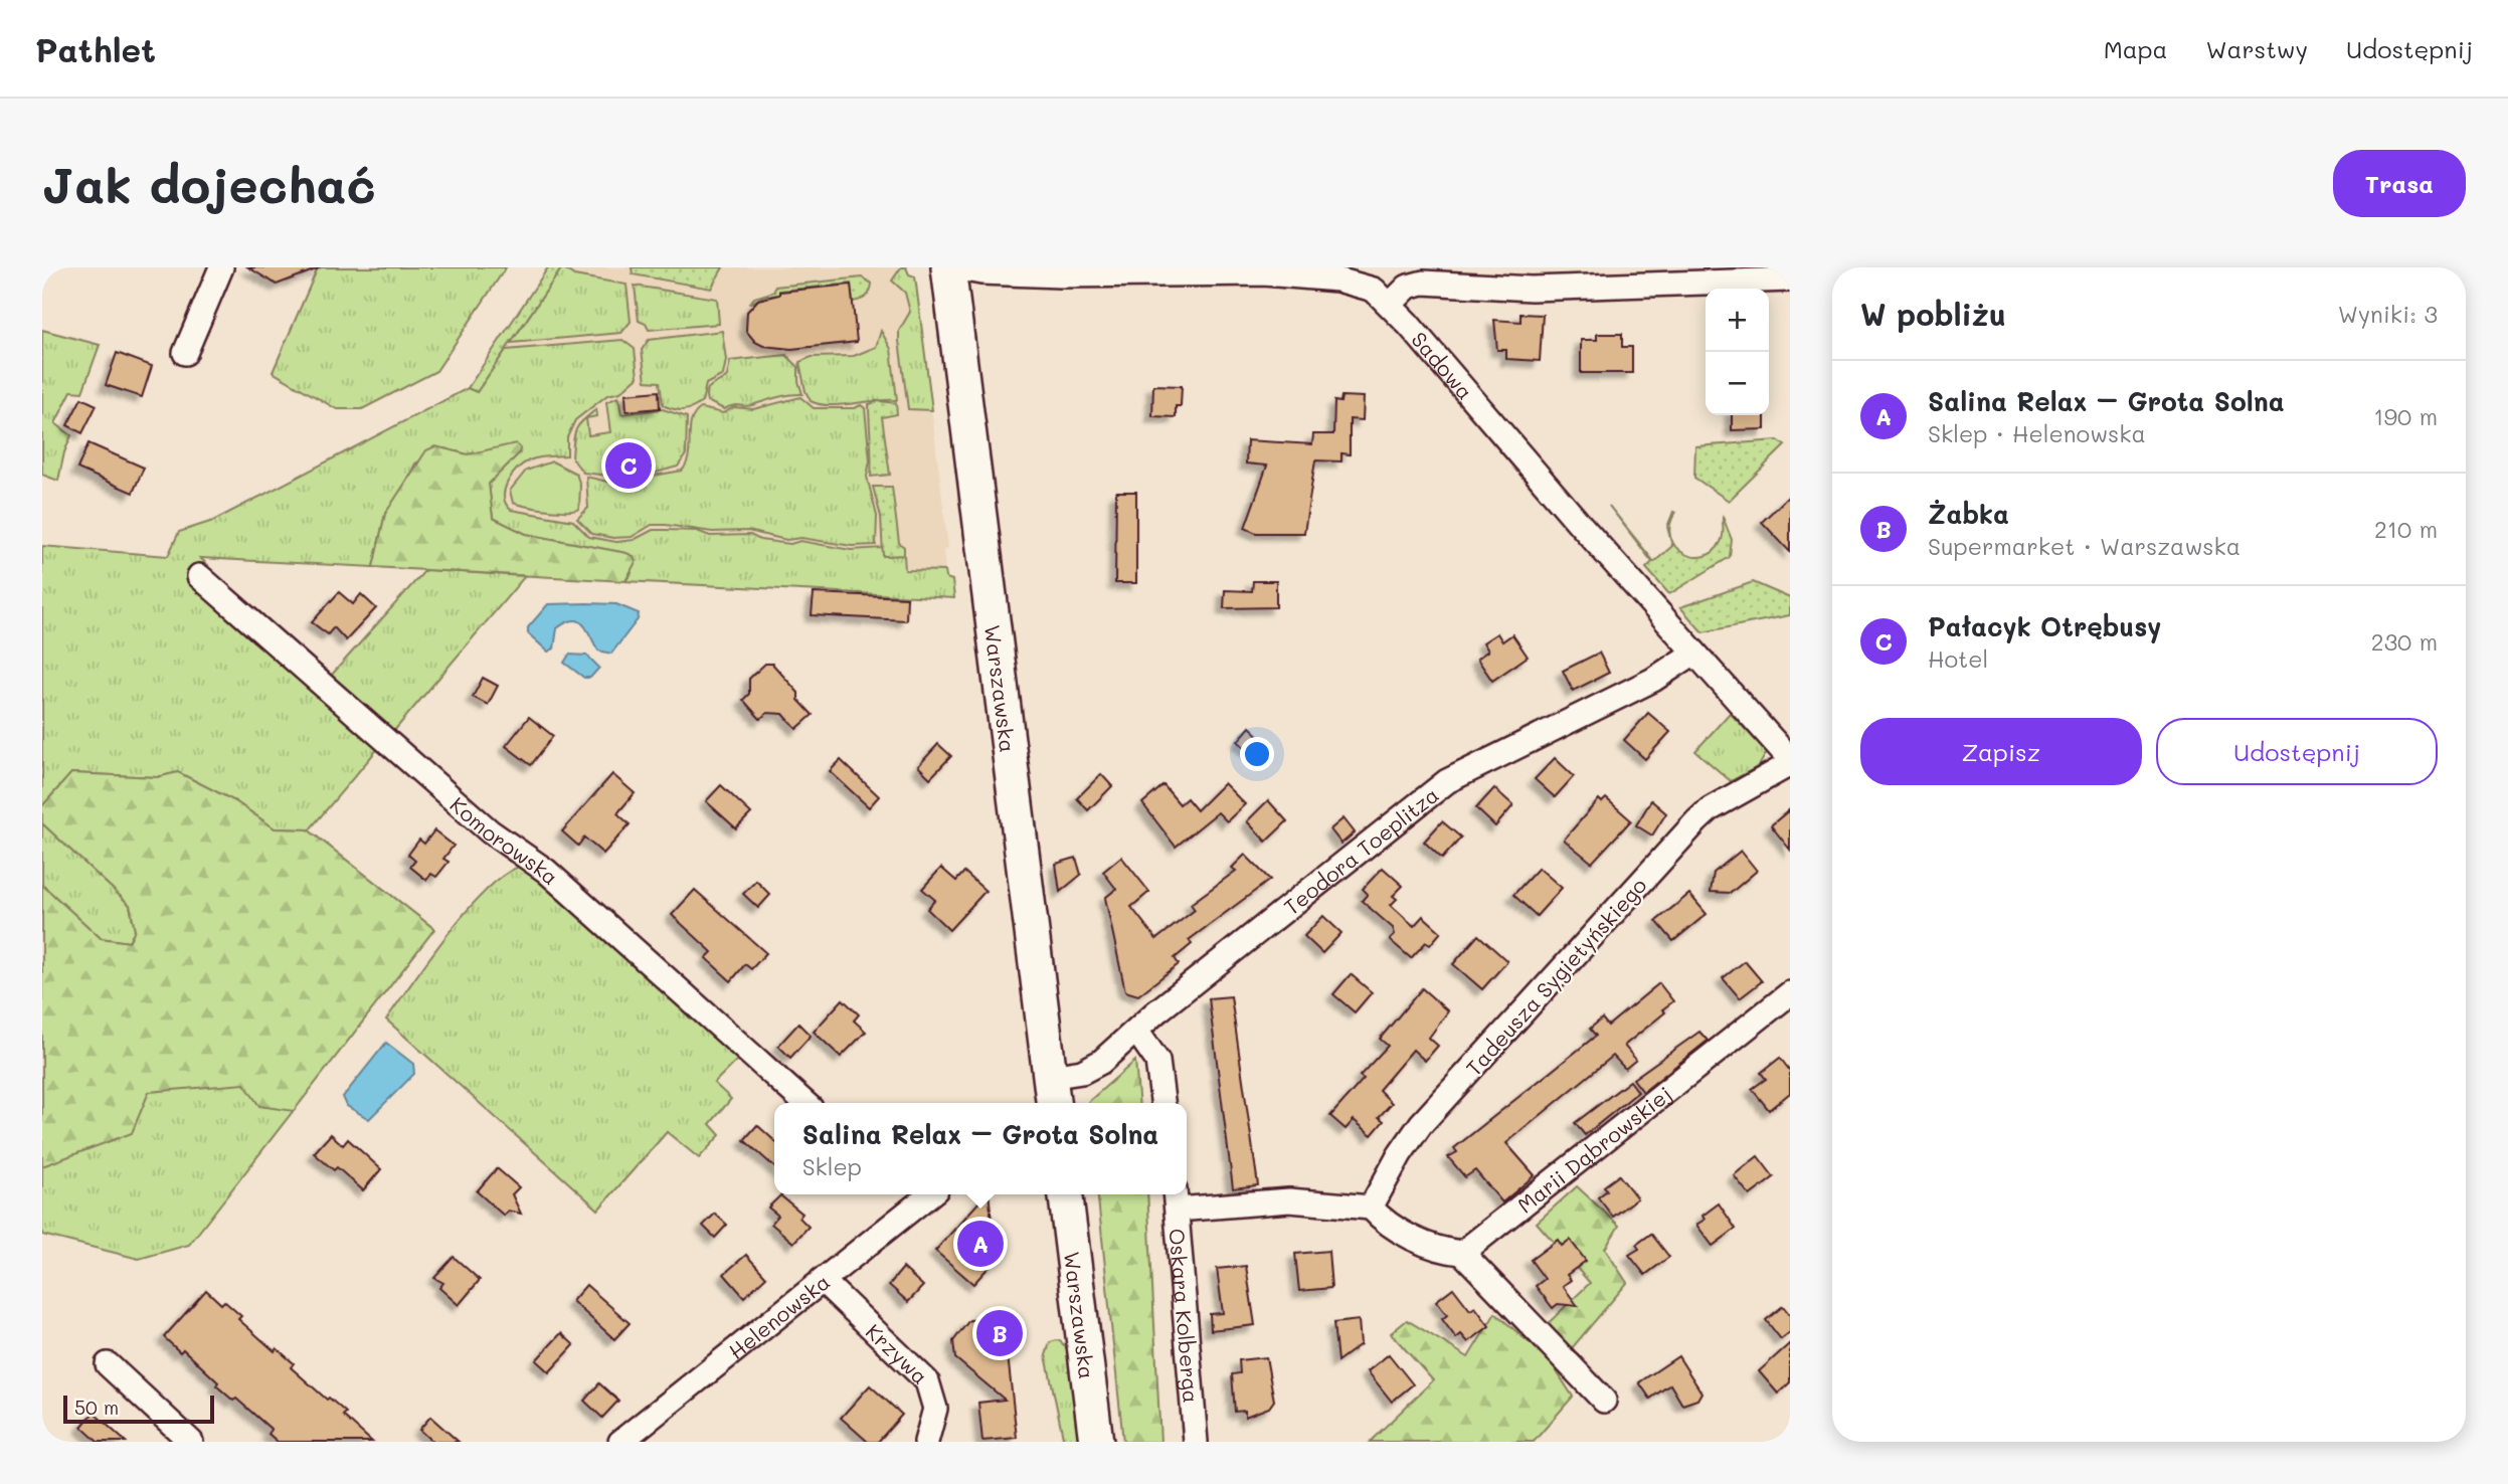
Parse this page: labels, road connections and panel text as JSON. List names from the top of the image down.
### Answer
{
  "streets": {
    "main road": ["Warszawska"],
    "street": [
      "Sadowa",
      "Komorowska",
      "Teodora Toeplitza",
      "Tadeusza Sygietyńskiego",
      "Marii Dąbrowskiej",
      "Helenowska",
      "Oskara Kolberga",
      "Krzywa"
    ]
  },
  "crossings": [
    ["Sadowa", "Warszawska"],
    ["Sadowa", "Teodora Toeplitza"],
    ["Sadowa", "Tadeusza Sygietyńskiego"],
    ["Warszawska", "Teodora Toeplitza"],
    ["Helenowska", "Krzywa"]
  ],
  "scale_bar": "50 m",
  "page": {
    "header": "Pathlet",
    "nav": ["Mapa", "Warstwy", "Udostępnij"],
    "buttons": [
      "Trasa",
      ["Zapisz", "Udostępnij"]
    ],
    "title": "Jak dojechać",
    "heading": ["W pobliżu", "Wyniki: 3"],
    "map_buttons": ["+", "−"],
    "list": [
      {
        "mark": "A",
        "name": "Salina Relax – Grota Solna",
        "note": "Sklep · Helenowska",
        "value": "190 m"
      },
      {
        "mark": "B",
        "name": "Żabka",
        "note": "Supermarket · Warszawska",
        "value": "210 m"
      },
      {
        "mark": "C",
        "name": "Pałacyk Otrębusy",
        "note": "Hotel",
        "value": "230 m"
      }
    ],
    "pins": ["C", "A", "B"],
    "popup": ["Salina Relax – Grota Solna", "Sklep"],
    "scale": "50 m"
  }
}
